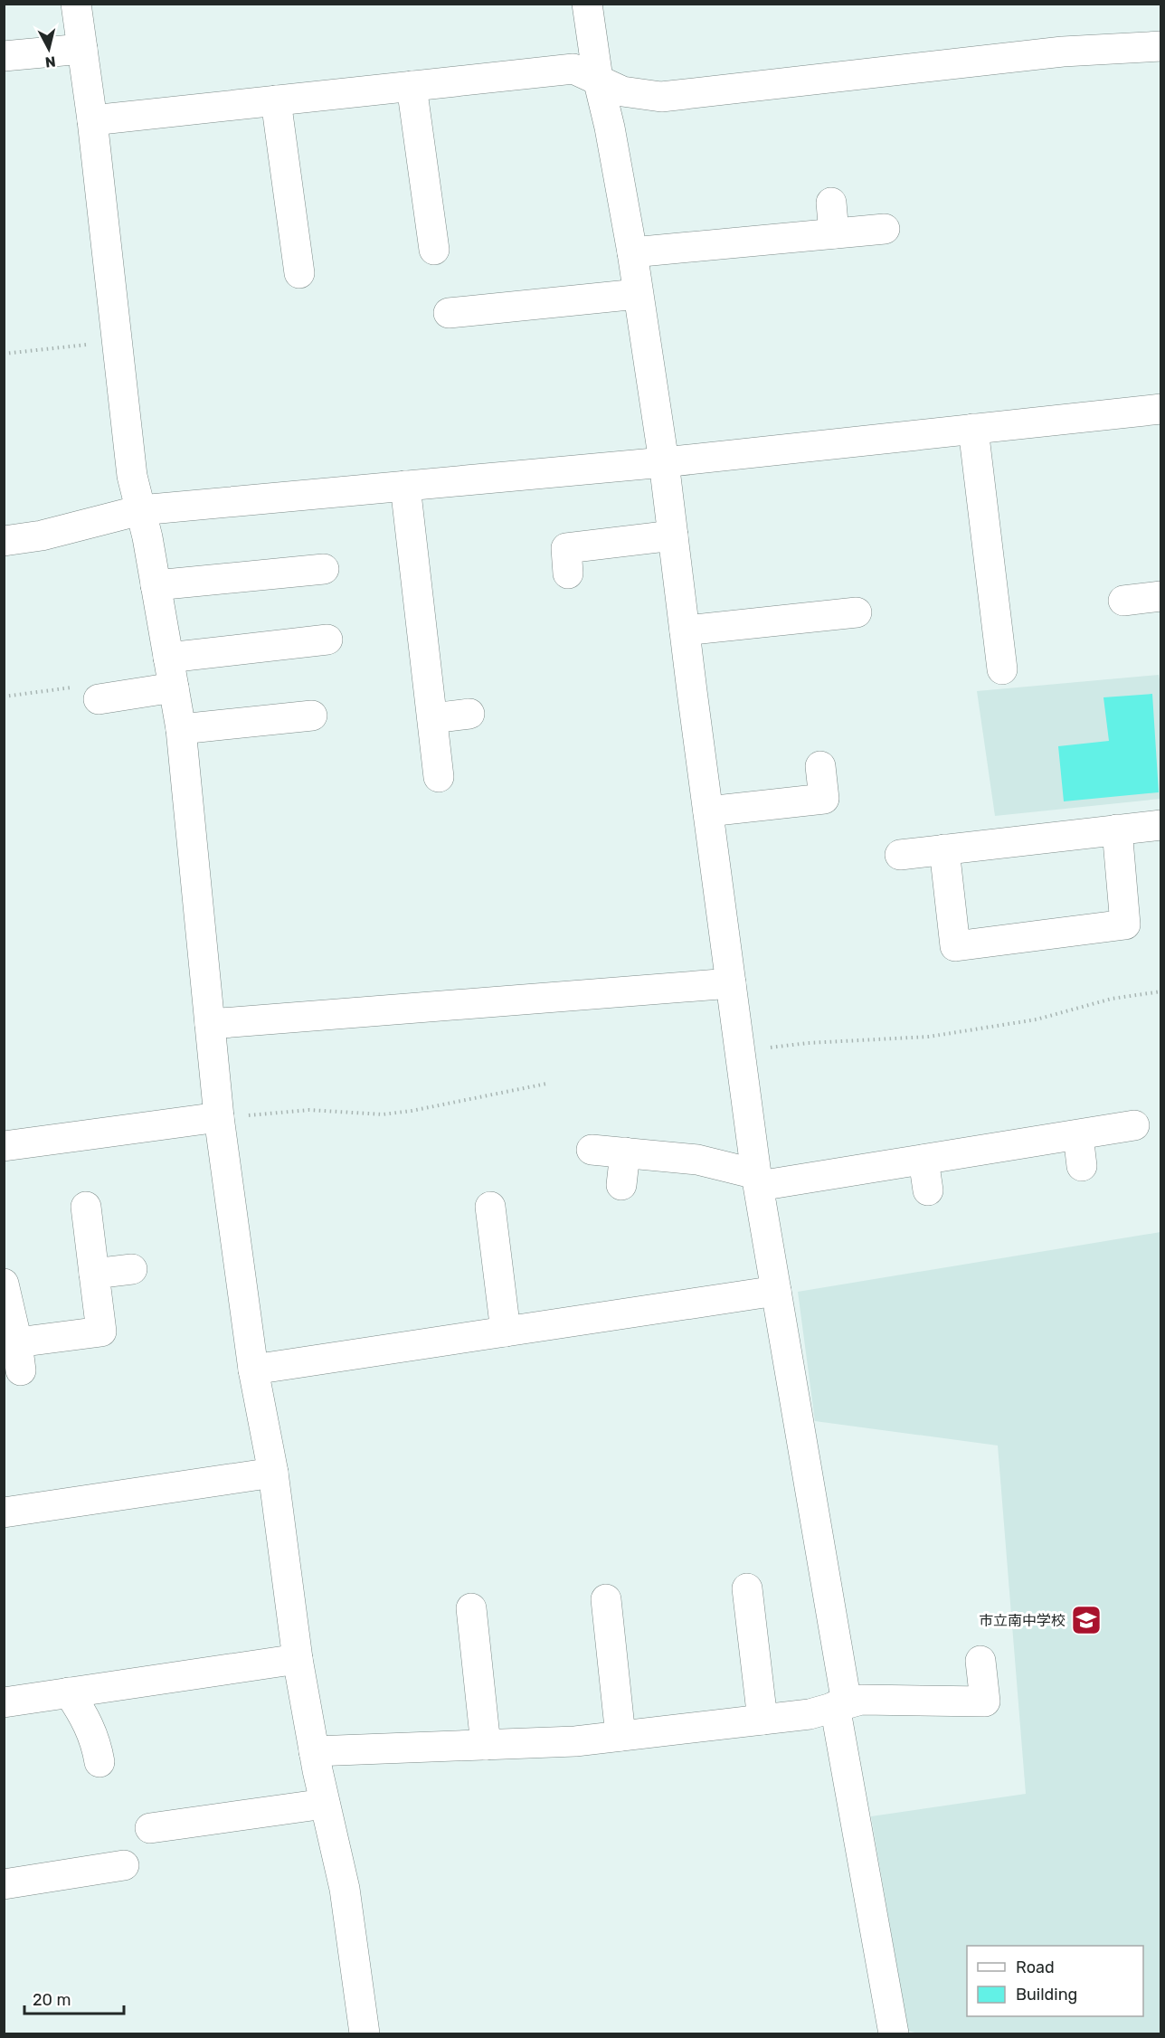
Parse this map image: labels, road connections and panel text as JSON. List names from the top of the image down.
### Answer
{
  "places": {
    "school or university": ["市立南中学校"]
  },
  "legend": ["Road", "Building"],
  "scale_bar": "20 m",
  "north": "bottom"
}
